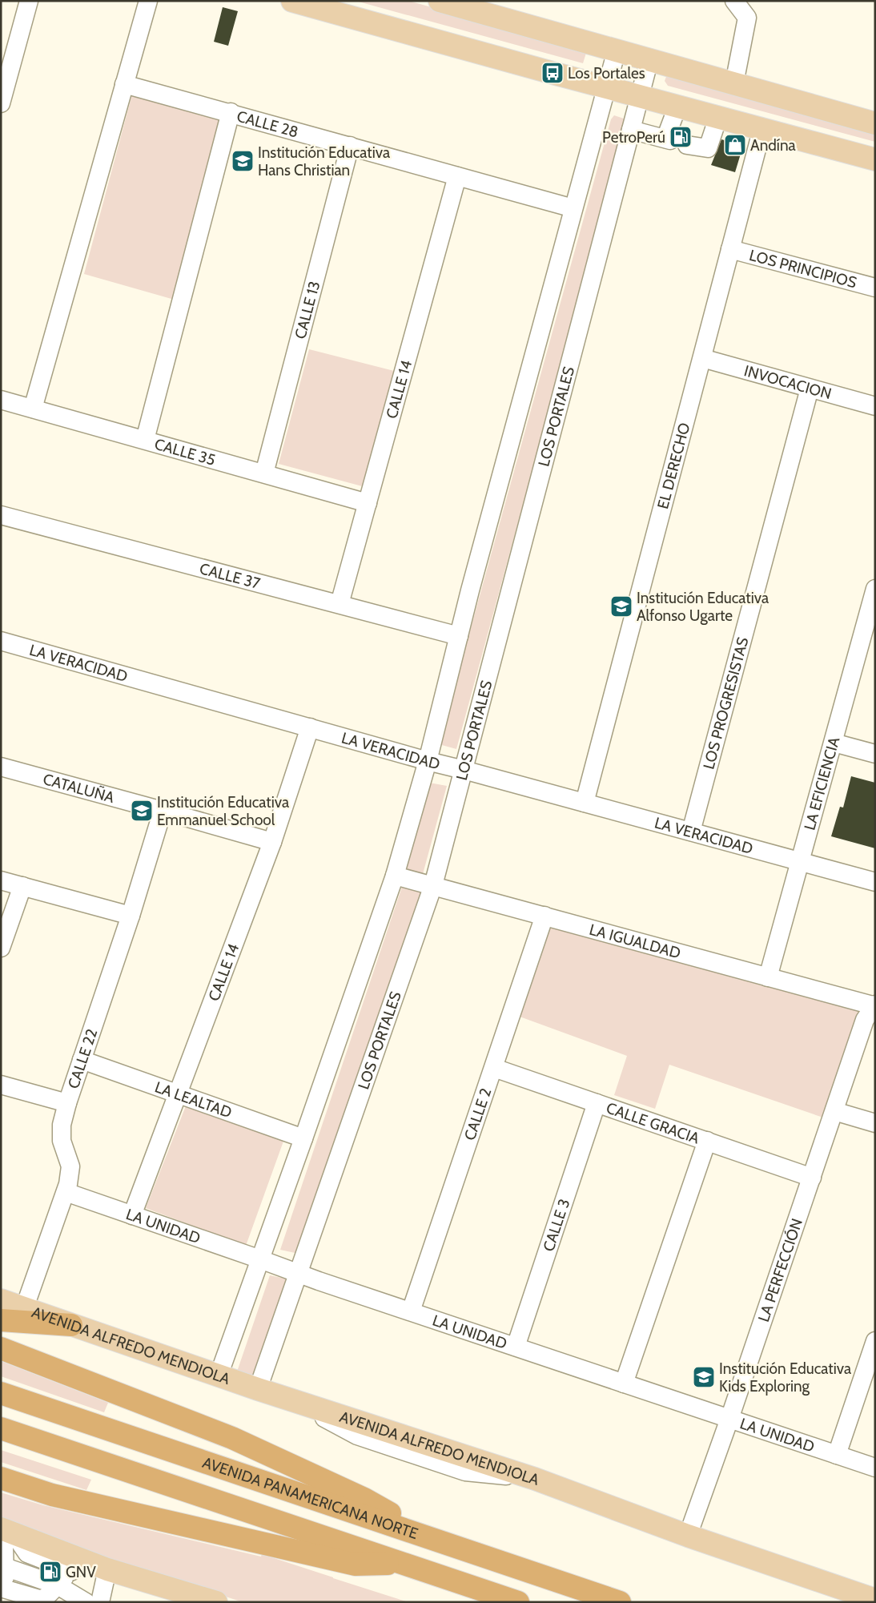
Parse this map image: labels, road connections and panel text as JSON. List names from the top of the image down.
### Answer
{
  "streets": {
    "highway": ["AVENIDA PANAMERICANA NORTE"],
    "main road": ["AVENIDA ALFREDO MENDIOLA"],
    "street": [
      "CALLE 28",
      "LOS PRINCIPIOS",
      "CALLE 13",
      "INVOCACION",
      "CALLE 14",
      "LOS PORTALES",
      "CALLE 35",
      "EL DERECHO",
      "CALLE 37",
      "LA VERACIDAD",
      "LOS PROGRESISTAS",
      "LA EFICIENCIA",
      "CATALUÑA",
      "LA IGUALDAD",
      "CALLE 22",
      "LA LEALTAD",
      "CALLE 2",
      "CALLE GRACIA",
      "CALLE 3",
      "LA UNIDAD",
      "LA PERFECCIÓN"
    ]
  },
  "crossings": [
    ["CALLE 28", "CALLE 13"],
    ["CALLE 28", "CALLE 14"],
    ["LOS PRINCIPIOS", "EL DERECHO"],
    ["CALLE 13", "CALLE 35"],
    ["INVOCACION", "EL DERECHO"],
    ["INVOCACION", "LOS PROGRESISTAS"],
    ["CALLE 14", "CALLE 35"],
    ["CALLE 14", "CALLE 37"],
    ["CALLE 14", "LA VERACIDAD"],
    ["CALLE 14", "CATALUÑA"],
    ["CALLE 14", "LA LEALTAD"],
    ["CALLE 14", "LA UNIDAD"],
    ["LOS PORTALES", "LA VERACIDAD"],
    ["LOS PORTALES", "LA IGUALDAD"],
    ["LOS PORTALES", "LA UNIDAD"],
    ["LOS PORTALES", "AVENIDA ALFREDO MENDIOLA"],
    ["EL DERECHO", "LA VERACIDAD"],
    ["LA VERACIDAD", "LOS PROGRESISTAS"],
    ["LA VERACIDAD", "LA EFICIENCIA"],
    ["LA EFICIENCIA", "LA IGUALDAD"],
    ["CATALUÑA", "CALLE 22"],
    ["LA IGUALDAD", "CALLE 2"],
    ["LA IGUALDAD", "LA PERFECCIÓN"],
    ["CALLE 22", "LA LEALTAD"],
    ["CALLE 22", "LA UNIDAD"],
    ["CALLE 22", "AVENIDA ALFREDO MENDIOLA"],
    ["CALLE 2", "CALLE GRACIA"],
    ["CALLE 2", "LA UNIDAD"],
    ["CALLE GRACIA", "CALLE 3"],
    ["CALLE GRACIA", "LA PERFECCIÓN"],
    ["CALLE 3", "LA UNIDAD"],
    ["LA UNIDAD", "LA PERFECCIÓN"],
    ["LA PERFECCIÓN", "AVENIDA ALFREDO MENDIOLA"]
  ],
  "places": {
    "bus stop": ["Los Portales"],
    "fuel station": ["PetroPerú", "GNV"],
    "shop": ["Andína"],
    "school or university": [
      "Institución Educativa Hans Christian",
      "Institución Educativa Alfonso Ugarte",
      "Institución Educativa Emmanuel School",
      "Institución Educativa Kids Exploring"
    ]
  }
}
